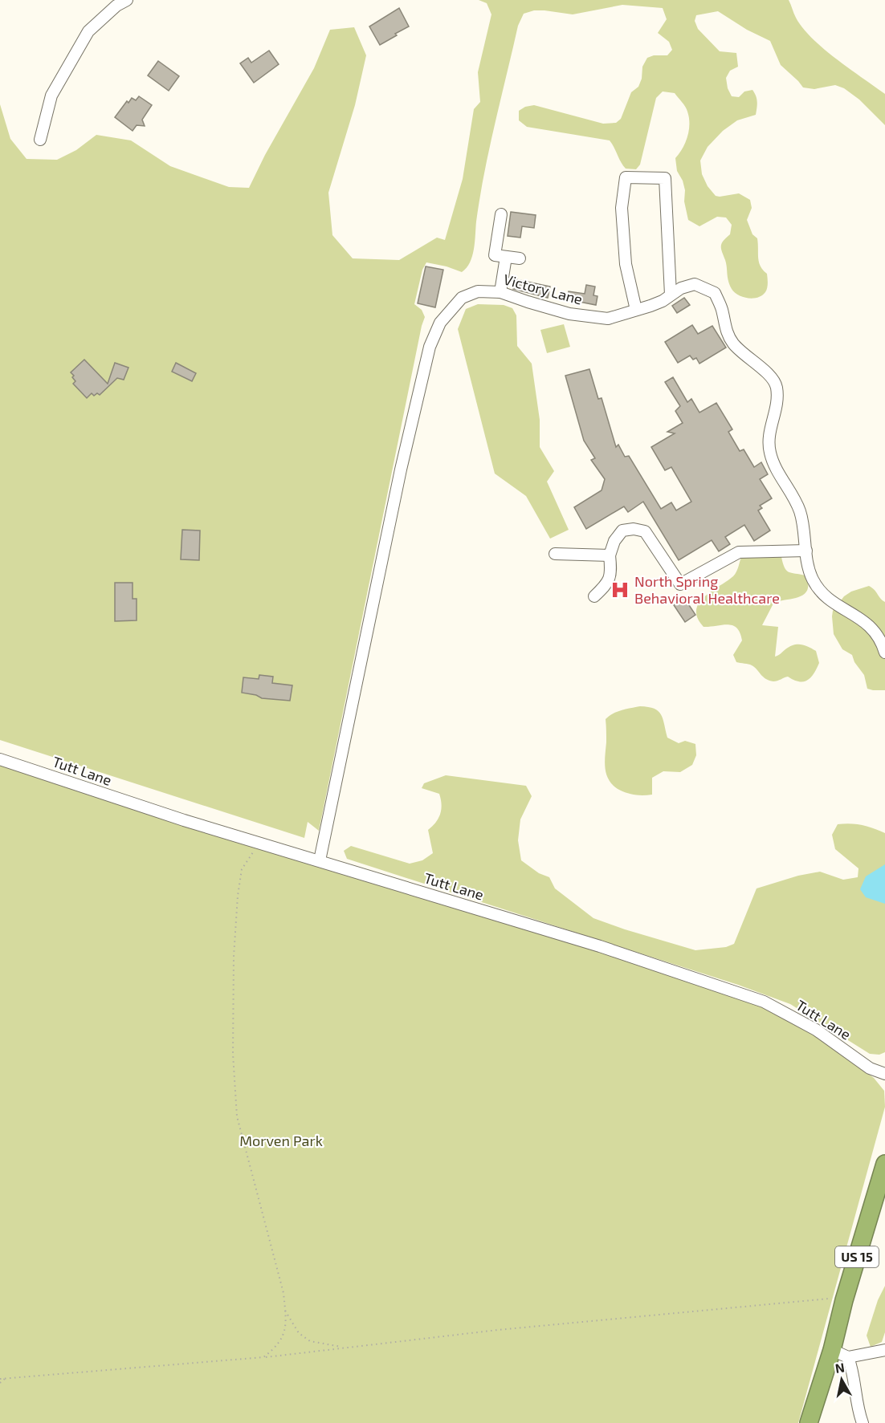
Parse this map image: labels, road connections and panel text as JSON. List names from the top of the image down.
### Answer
{
  "streets": {
    "highway": ["US 15"],
    "street": ["Victory Lane", "Tutt Lane"]
  },
  "crossings": [
    ["Victory Lane", "Tutt Lane"]
  ],
  "parks": ["Morven Park"],
  "places": {
    "hospital": ["North Spring Behavioral Healthcare"]
  },
  "north": "top"
}
